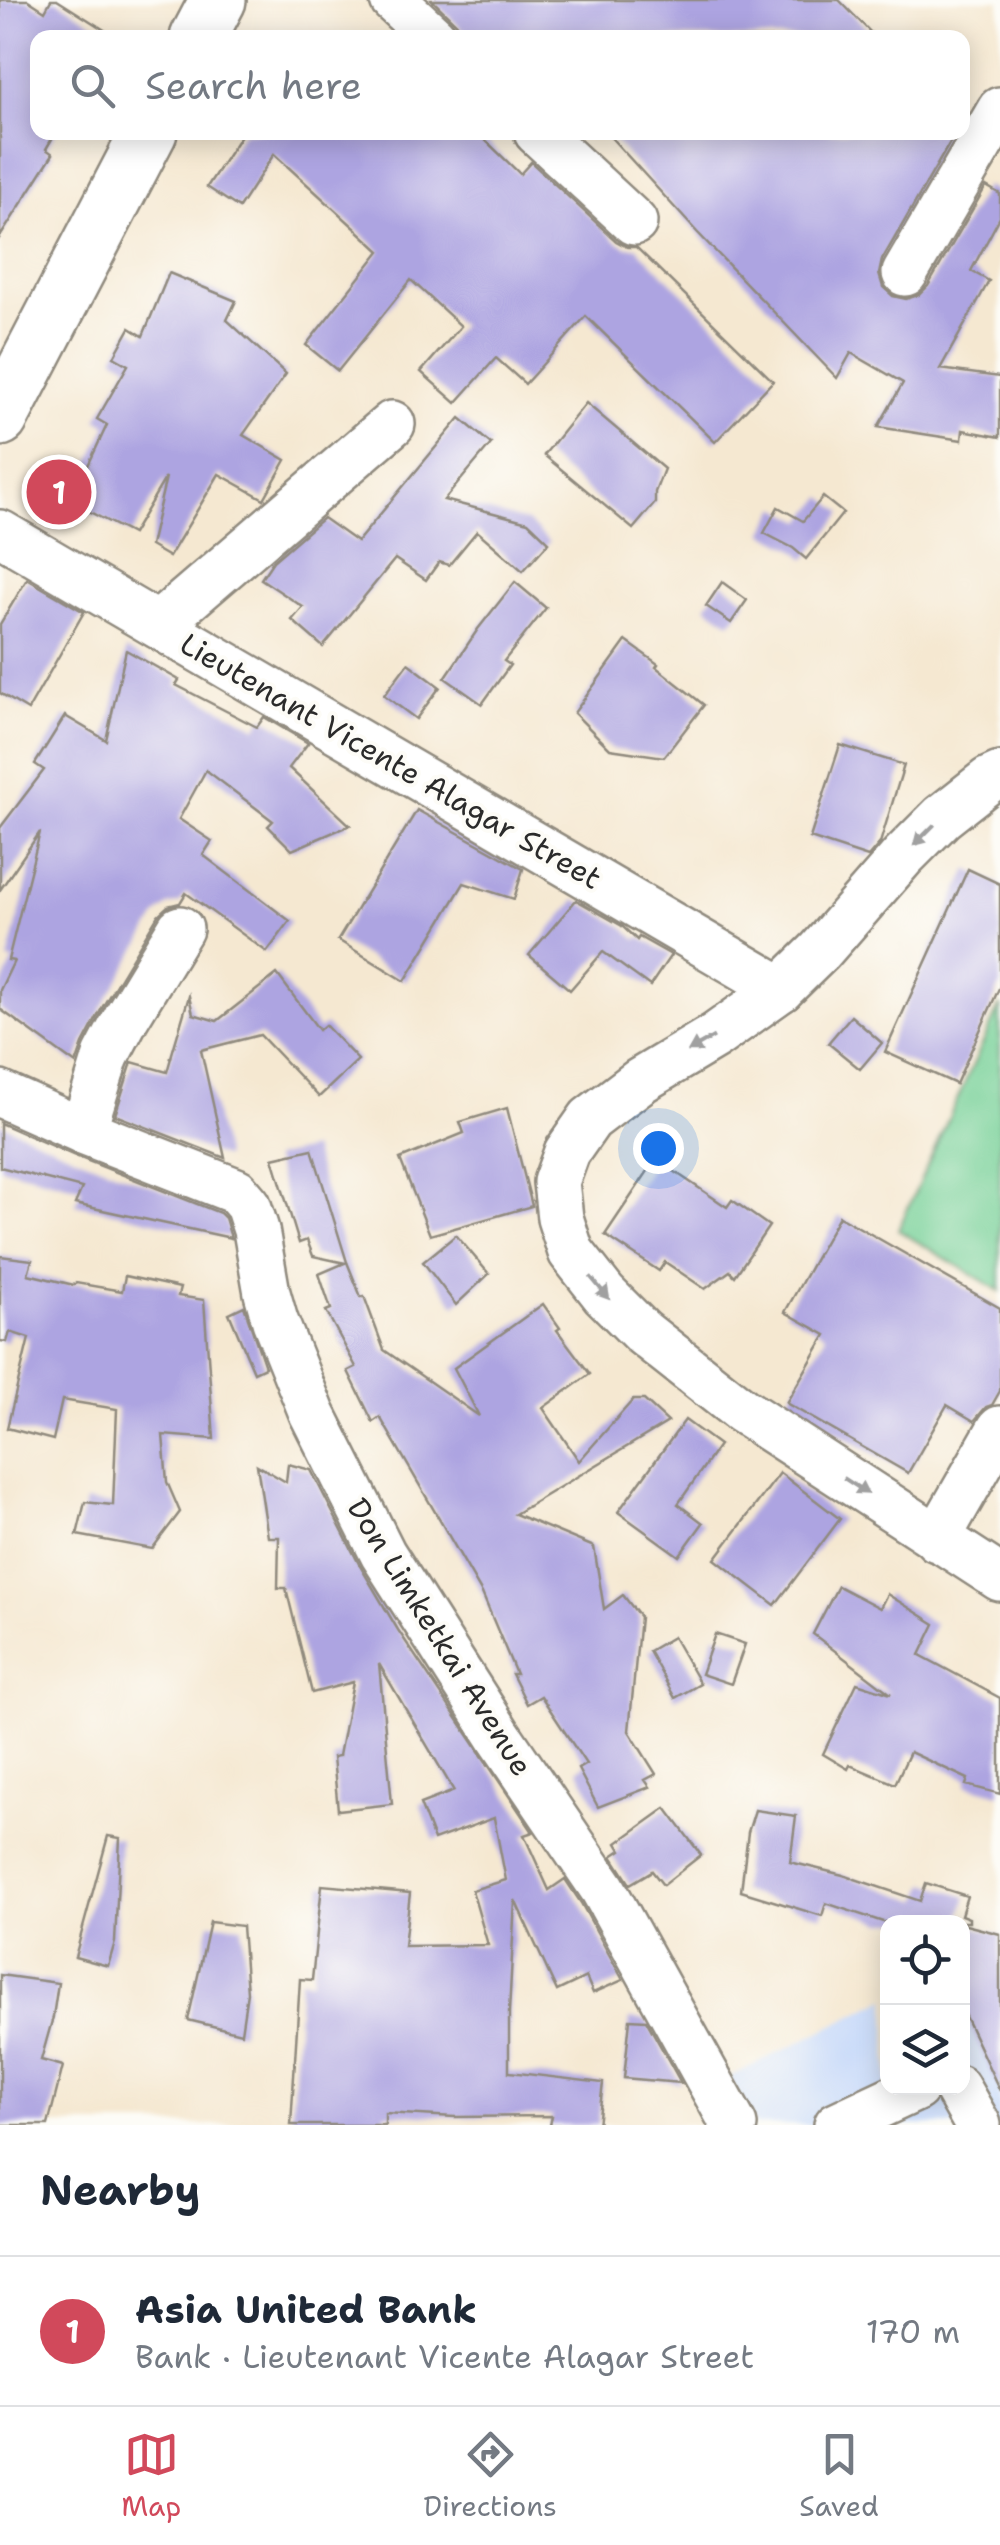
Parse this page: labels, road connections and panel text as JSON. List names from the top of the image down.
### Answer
{
  "streets": {
    "street": ["Lieutenant Vicente Alagar Street", "Don Limketkai Avenue"]
  },
  "page": {
    "search": "Search here",
    "pins": "1",
    "heading": "Nearby",
    "list": [
      {
        "mark": "1",
        "name": "Asia United Bank",
        "note": "Bank · Lieutenant Vicente Alagar Street",
        "value": "170 m"
      }
    ],
    "nav": ["Map", "Directions", "Saved"]
  }
}
